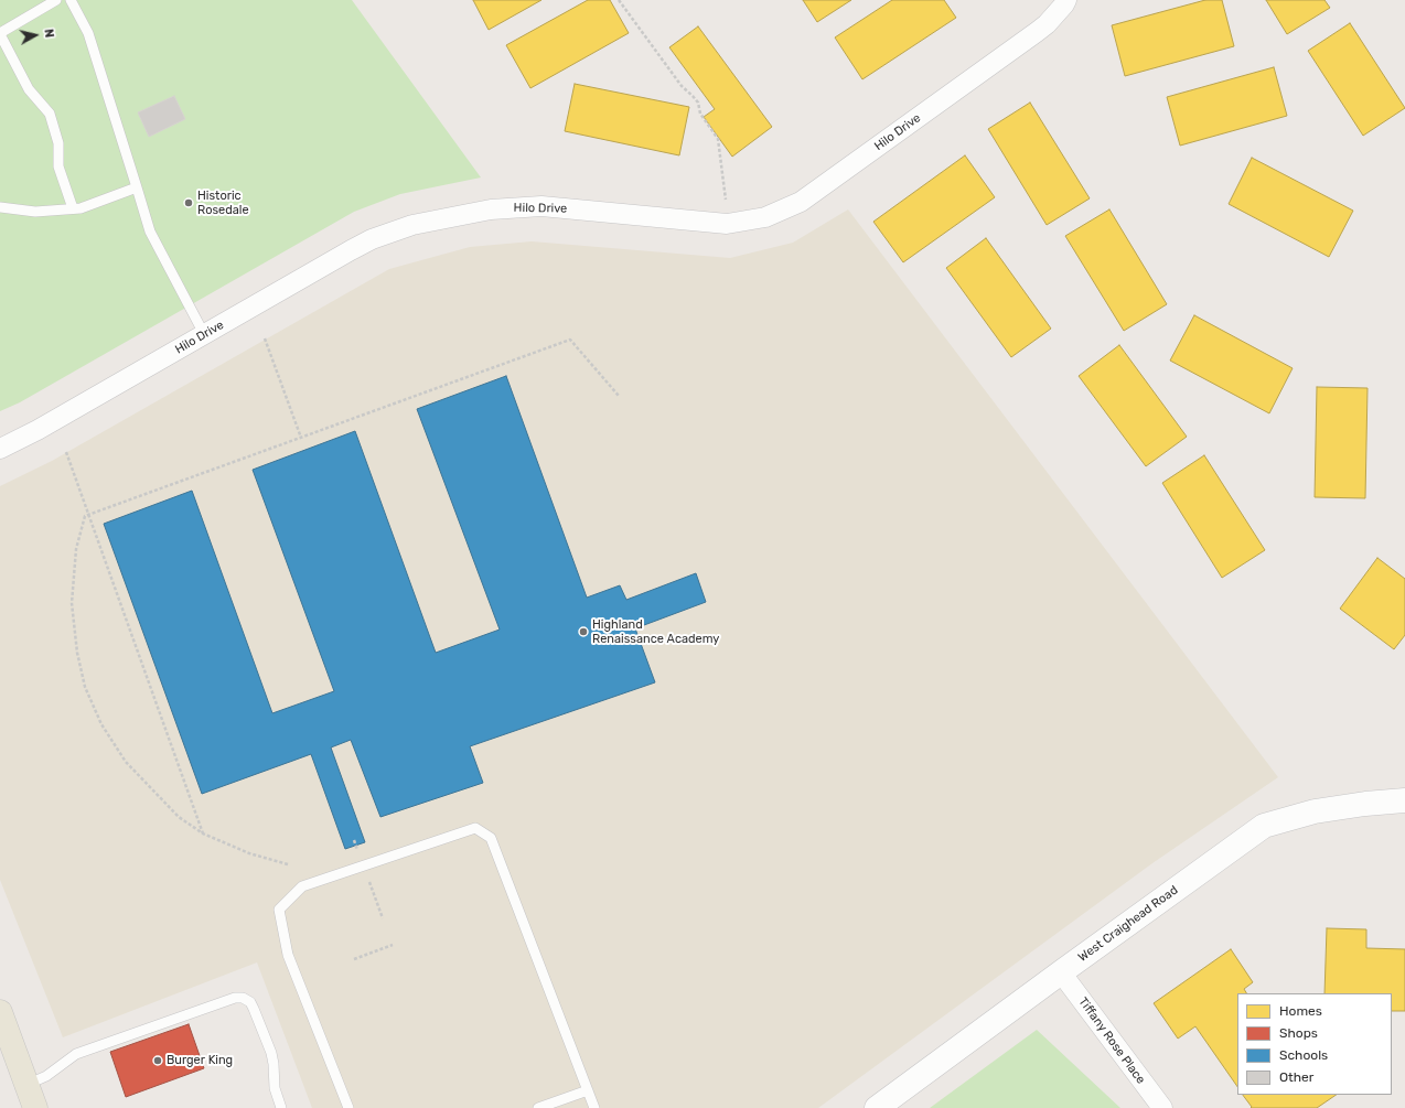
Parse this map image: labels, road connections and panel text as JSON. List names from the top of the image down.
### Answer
{
  "streets": {
    "street": ["Hilo Drive", "West Craighead Road", "Tiffany Rose Place"]
  },
  "crossings": [
    ["West Craighead Road", "Tiffany Rose Place"]
  ],
  "places": ["Historic Rosedale", "Highland Renaissance Academy", "Burger King"],
  "legend": [
    "Homes",
    "Shops",
    "Schools",
    "Other"
  ],
  "north": "right"
}
